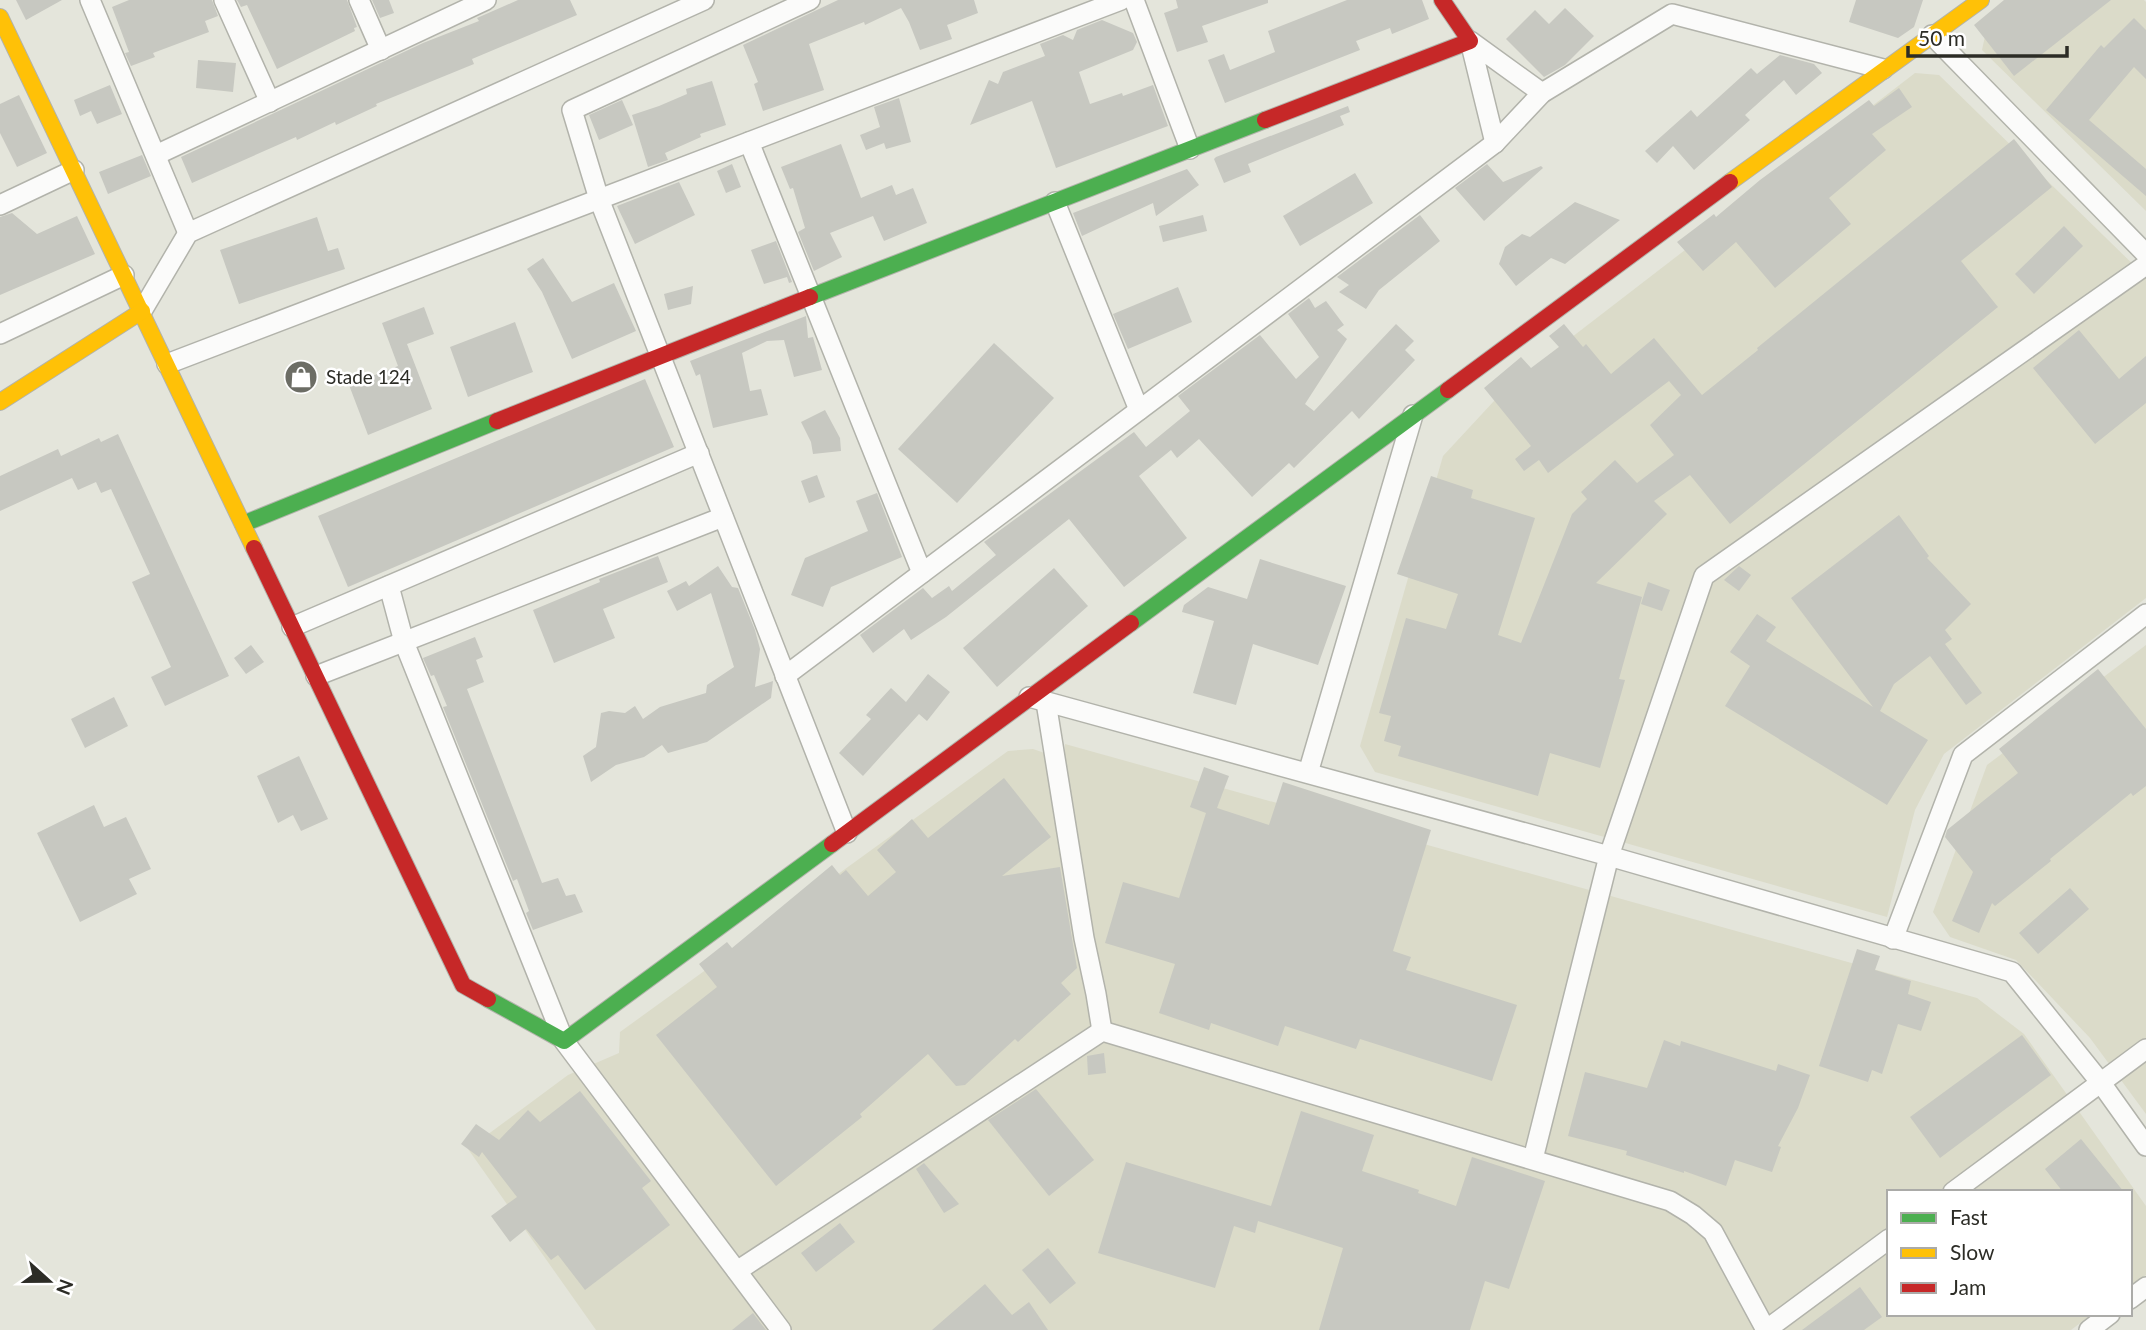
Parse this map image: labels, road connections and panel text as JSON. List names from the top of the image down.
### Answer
{
  "places": {
    "shop": ["Stade 124"]
  },
  "legend": ["Fast", "Slow", "Jam"],
  "scale_bar": "50 m",
  "north": "right"
}
